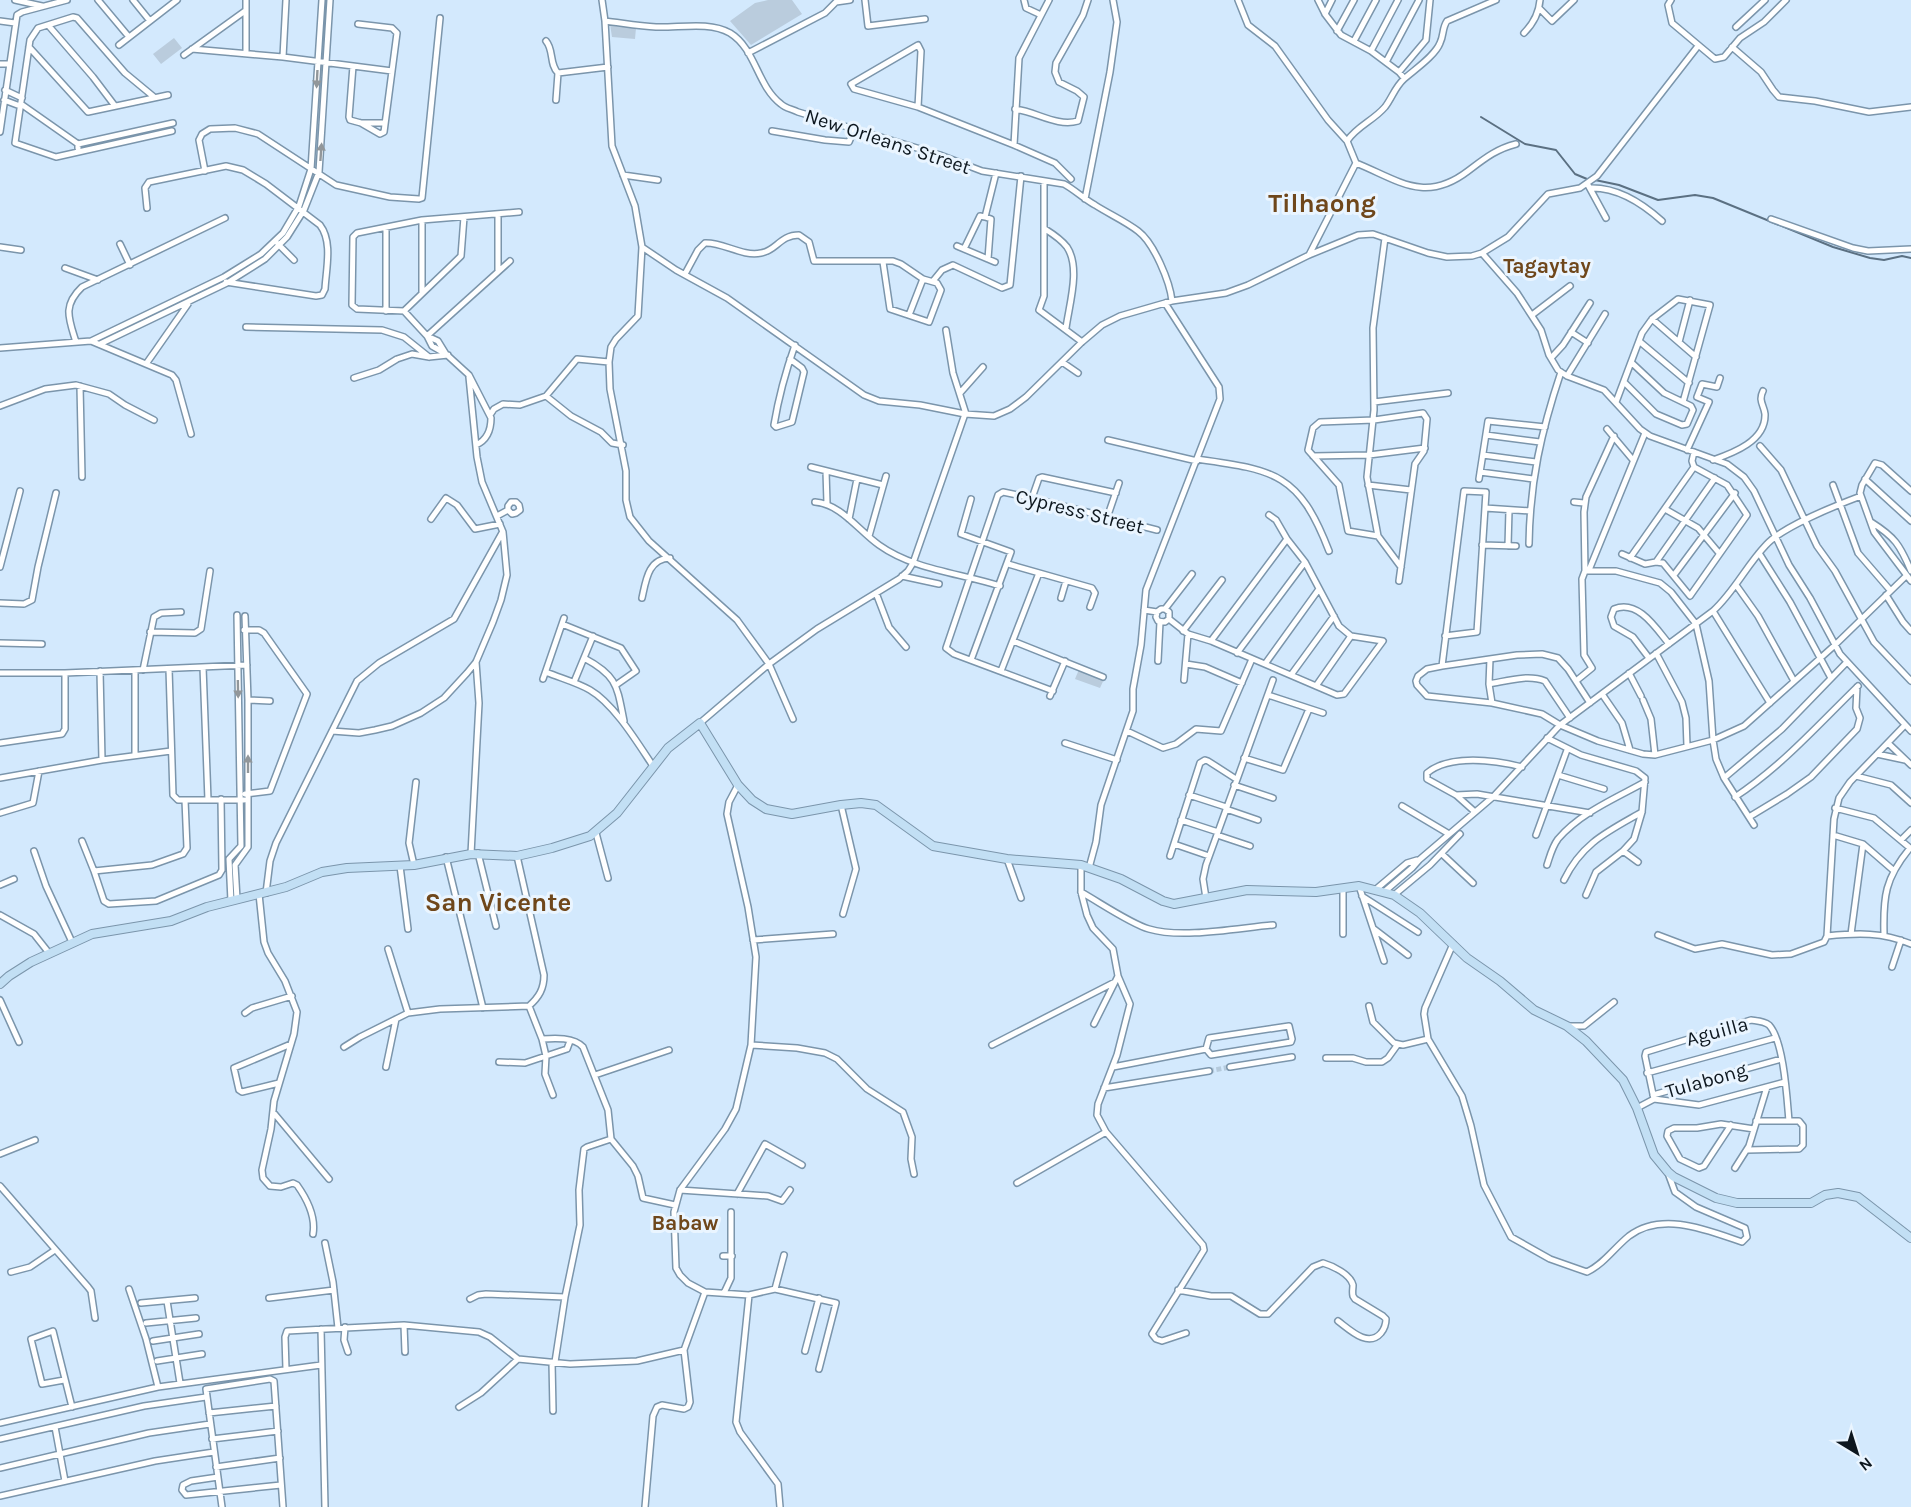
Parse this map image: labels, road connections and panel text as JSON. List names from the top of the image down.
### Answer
{
  "streets": {
    "street": [
      "New Orleans Street",
      "Cypress Street",
      "Aguilla",
      "Tulabong"
    ]
  },
  "crossings": [
    ["Aguilla", "Tulabong"]
  ],
  "districts": [
    "Tilhaong",
    "Tagaytay",
    "San Vicente",
    "Babaw"
  ],
  "north": "bottom right"
}
